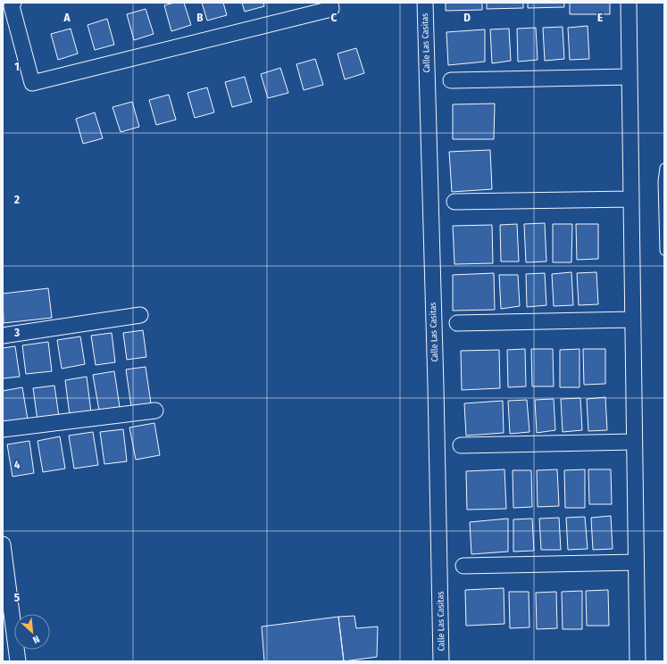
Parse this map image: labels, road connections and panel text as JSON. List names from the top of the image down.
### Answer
{
  "streets": {
    "street": ["Calle Las Casitas"]
  },
  "north": "bottom right",
  "grid": {
    "columns": [
      "A",
      "B",
      "C",
      "D",
      "E"
    ],
    "rows": [
      "1",
      "2",
      "3",
      "4",
      "5"
    ]
  }
}
